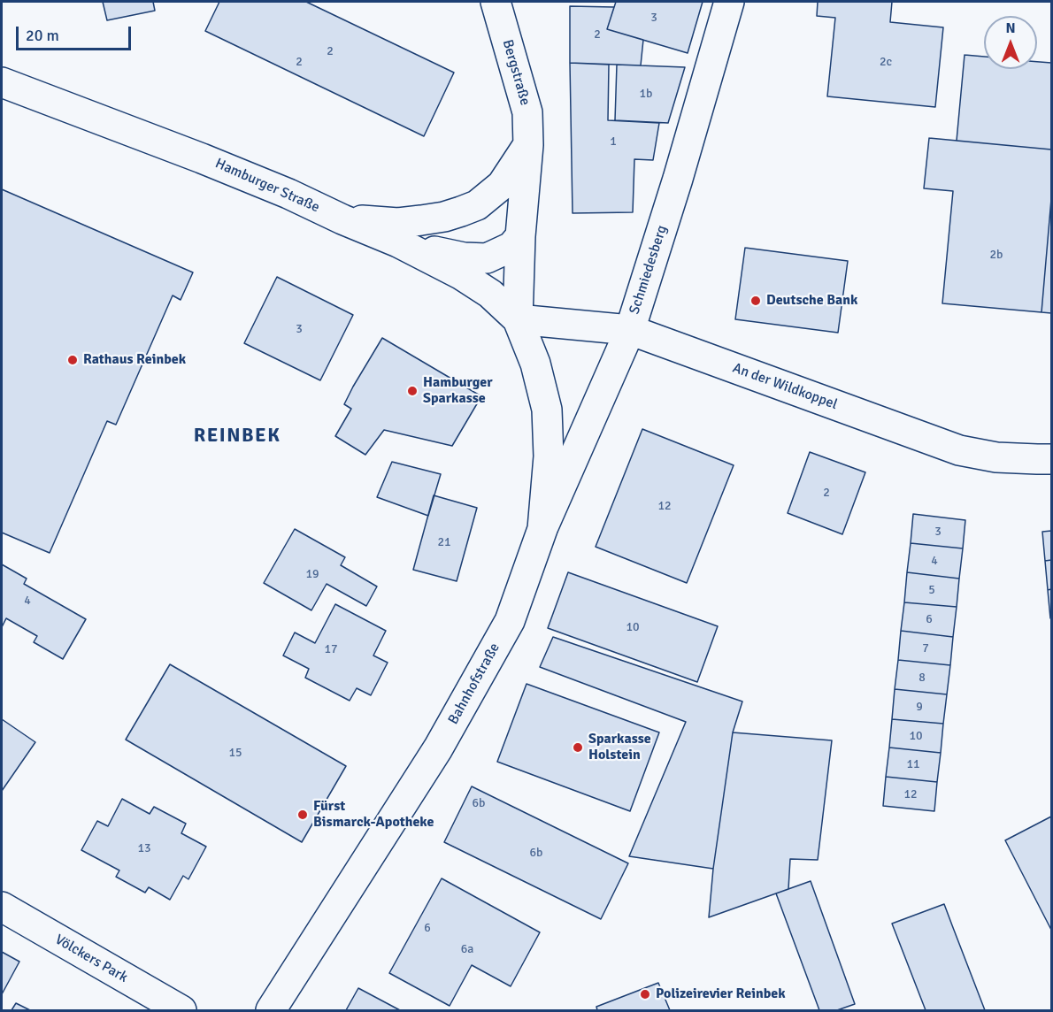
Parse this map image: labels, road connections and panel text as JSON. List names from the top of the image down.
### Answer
{
  "streets": {
    "main road": [
      "Bergstraße",
      "Hamburger Straße",
      "Schmiedesberg",
      "An der Wildkoppel",
      "Bahnhofstraße",
      "Völckers Park"
    ]
  },
  "crossings": [
    ["Bergstraße", "Hamburger Straße"],
    ["Bergstraße", "An der Wildkoppel"],
    ["Bergstraße", "Bahnhofstraße"],
    ["Hamburger Straße", "An der Wildkoppel"],
    ["Hamburger Straße", "Bahnhofstraße"],
    ["Schmiedesberg", "An der Wildkoppel"],
    ["Schmiedesberg", "Bahnhofstraße"],
    ["An der Wildkoppel", "Bahnhofstraße"]
  ],
  "districts": ["REINBEK"],
  "places": [
    "Deutsche Bank",
    "Rathaus Reinbek",
    "Hamburger Sparkasse",
    "Sparkasse Holstein",
    "Fürst Bismarck-Apotheke",
    "Polizeirevier Reinbek"
  ],
  "house_numbers": [
    "3",
    "2",
    "2",
    "2",
    "2c",
    "1b",
    "1",
    "2b",
    "3",
    "2",
    "12",
    "3",
    "21",
    "4",
    "19",
    "5",
    "4",
    "6",
    "10",
    "7",
    "17",
    "8",
    "9",
    "10",
    "15",
    "11",
    "12",
    "6b",
    "13",
    "6b",
    "6",
    "6a"
  ],
  "scale_bar": "20 m",
  "north": "top"
}
